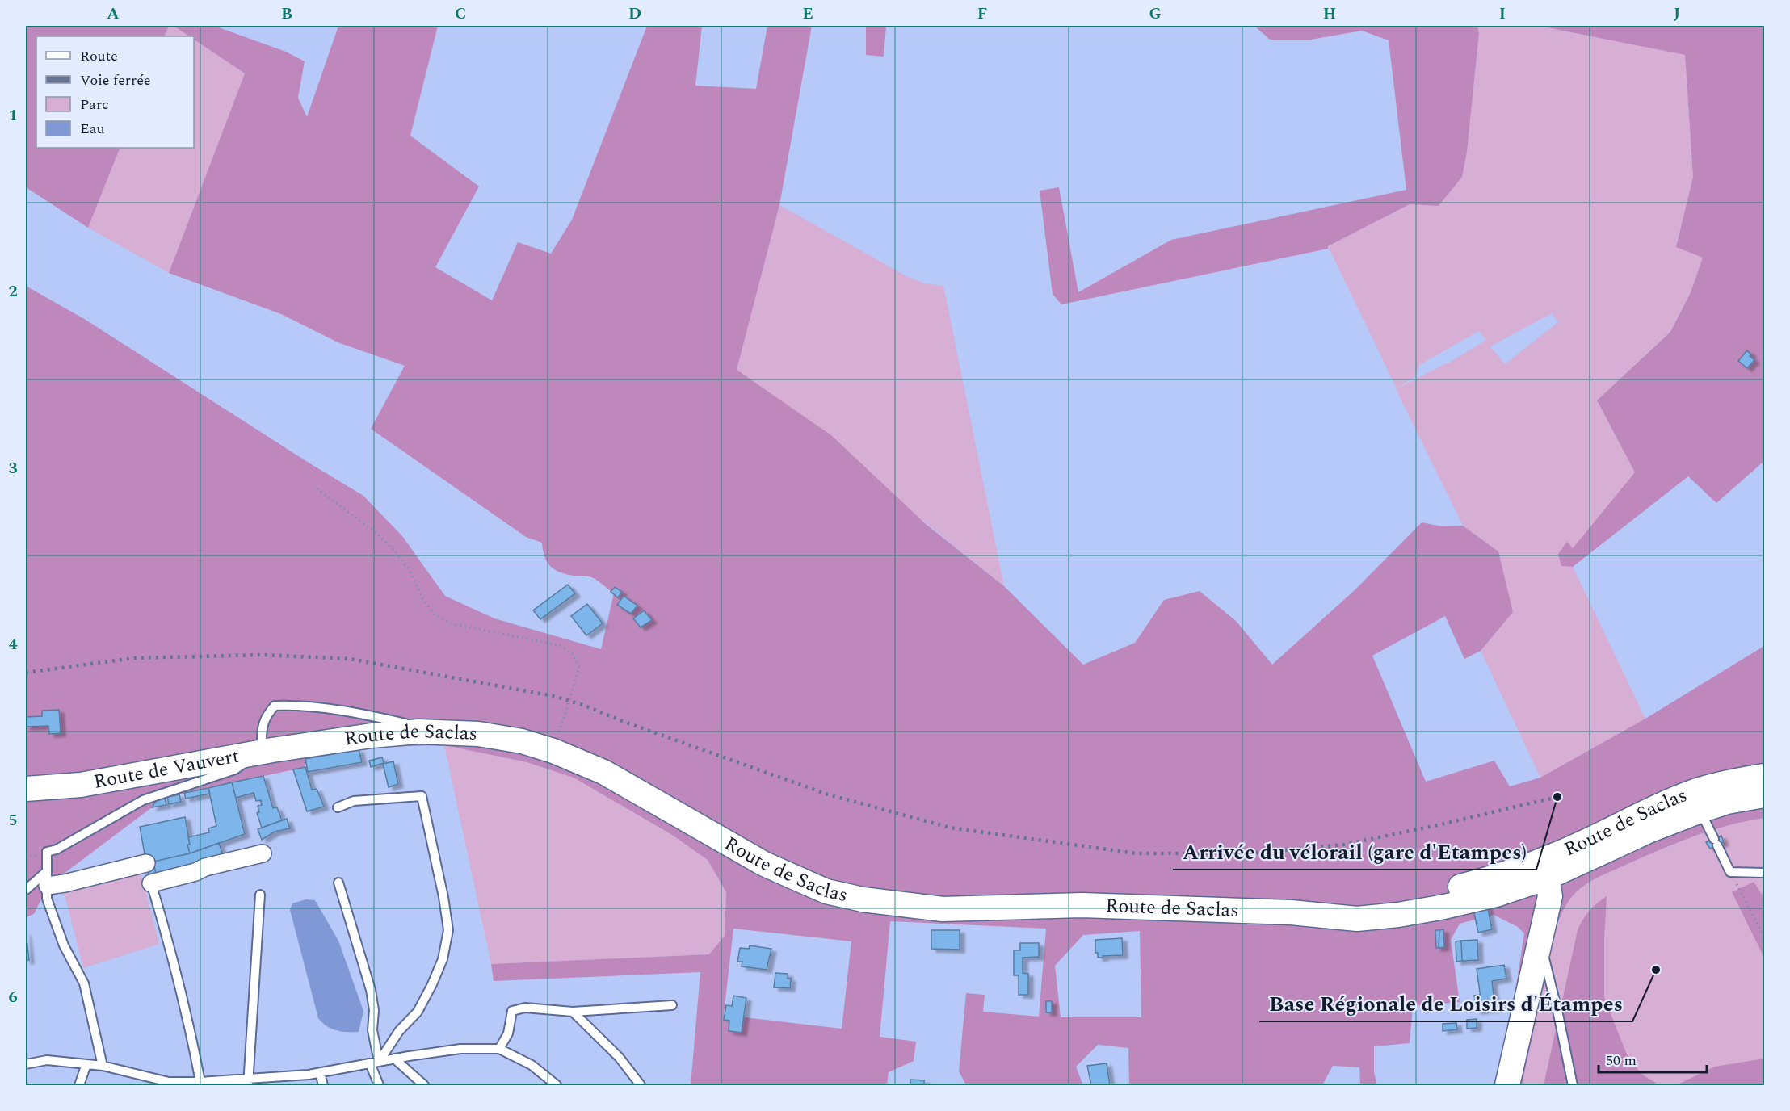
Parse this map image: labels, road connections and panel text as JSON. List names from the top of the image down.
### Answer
{
  "streets": {
    "main road": ["Route de Saclas", "Route de Vauvert"]
  },
  "crossings": [
    ["Route de Saclas", "Route de Vauvert"]
  ],
  "places": ["Arrivée du vélorail (gare d'Etampes)", "Base Régionale de Loisirs d'Étampes"],
  "legend": [
    "Route",
    "Voie ferrée",
    "Parc",
    "Eau"
  ],
  "scale_bar": "50 m",
  "grid": {
    "columns": [
      "A",
      "B",
      "C",
      "D",
      "E",
      "F",
      "G",
      "H",
      "I",
      "J"
    ],
    "rows": [
      "1",
      "2",
      "3",
      "4",
      "5",
      "6"
    ]
  }
}
